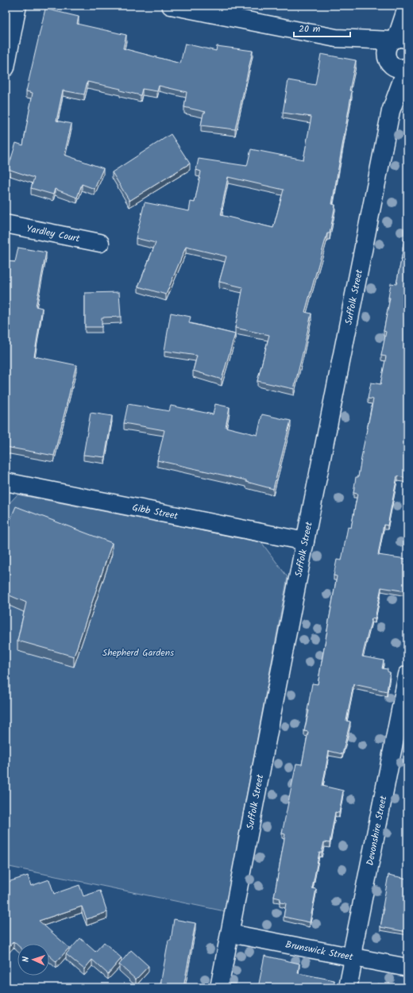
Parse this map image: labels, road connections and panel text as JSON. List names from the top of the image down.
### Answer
{
  "streets": {
    "street": [
      "Yardley Court",
      "Suffolk Street",
      "Gibb Street",
      "Devonshire Street",
      "Brunswick Street"
    ]
  },
  "crossings": [
    ["Suffolk Street", "Gibb Street"],
    ["Suffolk Street", "Brunswick Street"],
    ["Devonshire Street", "Brunswick Street"]
  ],
  "parks": ["Shepherd Gardens"],
  "scale_bar": "20 m",
  "north": "left"
}
